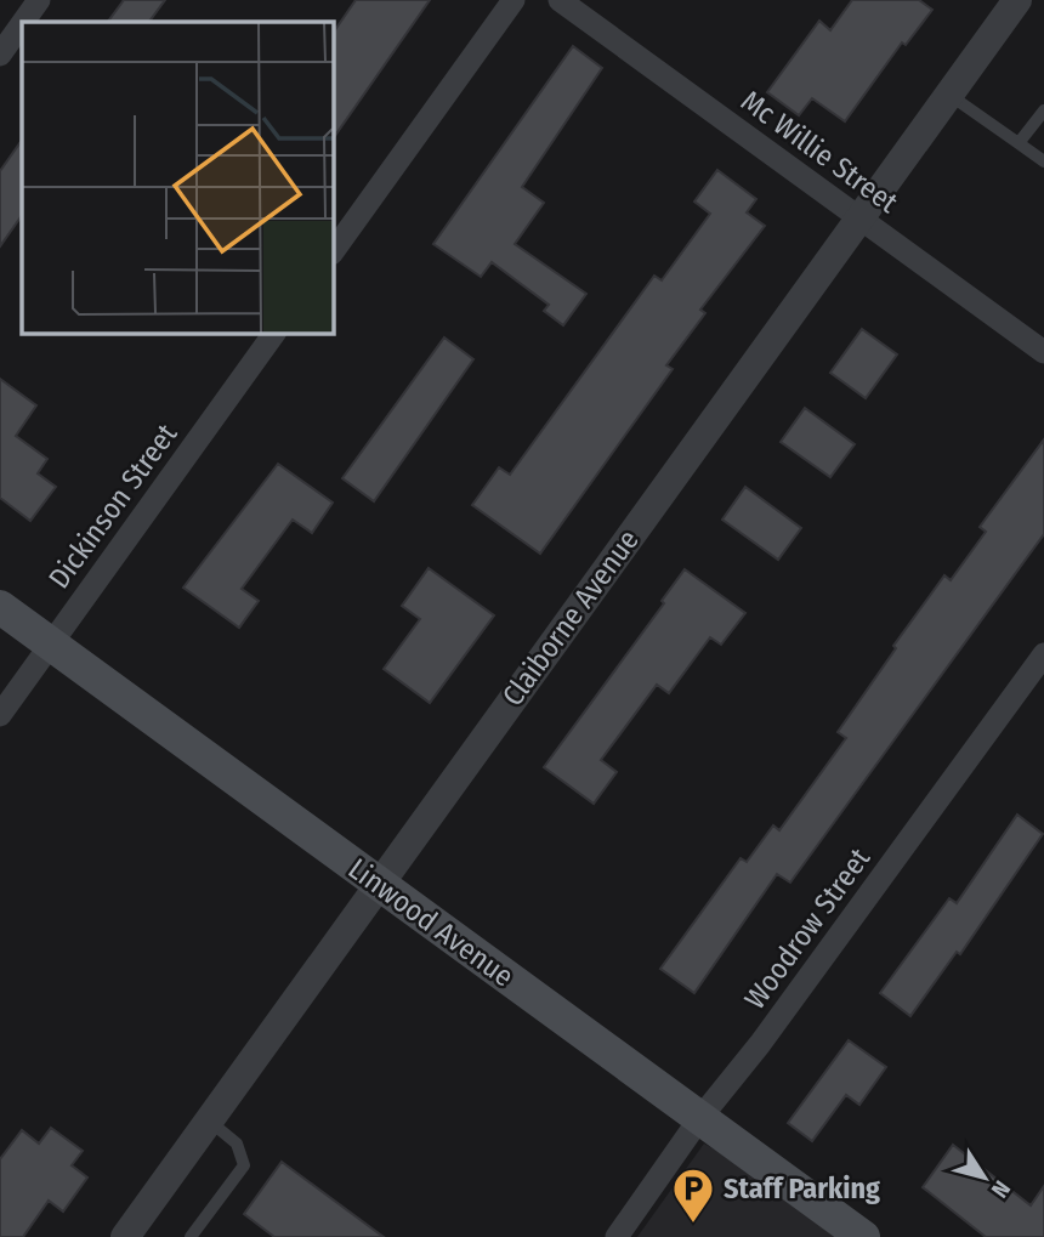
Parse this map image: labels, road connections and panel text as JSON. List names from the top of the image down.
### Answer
{
  "streets": {
    "main road": ["Linwood Avenue"],
    "street": [
      "Mc Willie Street",
      "Dickinson Street",
      "Claiborne Avenue",
      "Woodrow Street"
    ]
  },
  "crossings": [
    ["Mc Willie Street", "Claiborne Avenue"],
    ["Dickinson Street", "Linwood Avenue"],
    ["Claiborne Avenue", "Linwood Avenue"],
    ["Linwood Avenue", "Woodrow Street"]
  ],
  "places": {
    "parking": ["Staff Parking"]
  },
  "north": "bottom right"
}
